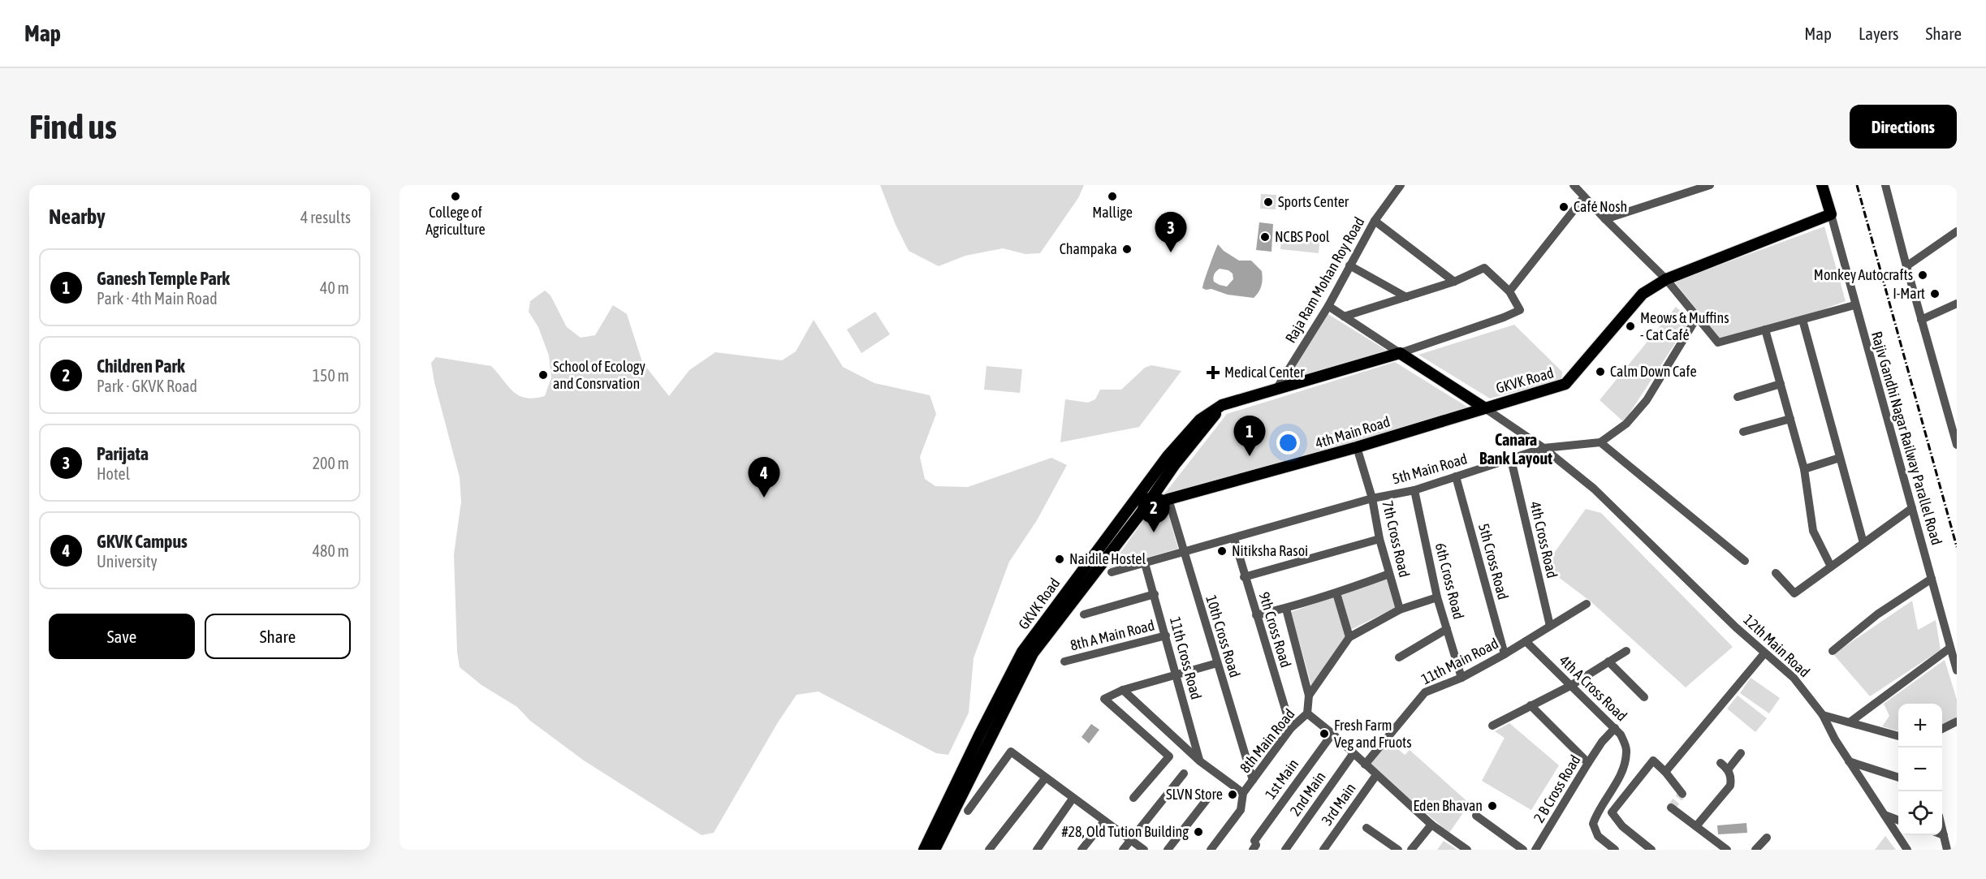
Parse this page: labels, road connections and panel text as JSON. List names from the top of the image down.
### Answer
{
  "streets": {
    "main road": ["GKVK Road", "4th Main Road"],
    "street": [
      "Raja Ram Mohan Roy Road",
      "Rajiv Gandhi Nagar Railway Parallel Road",
      "5th Main Road",
      "7th Cross Road",
      "4th Cross Road",
      "5th Cross Road",
      "6th Cross Road",
      "9th Cross Road",
      "8th A Main Road",
      "10th Cross Road",
      "12th Main Road",
      "11th Cross Road",
      "11th Main Road",
      "4th A Cross Road",
      "8th Main Road",
      "1st Main",
      "2 B Cross Road",
      "2nd Main",
      "3rd Main"
    ]
  },
  "crossings": [
    ["Raja Ram Mohan Roy Road", "GKVK Road"],
    ["GKVK Road", "4th Main Road"],
    ["GKVK Road", "Rajiv Gandhi Nagar Railway Parallel Road"],
    ["GKVK Road", "12th Main Road"],
    ["4th Main Road", "7th Cross Road"],
    ["4th Main Road", "10th Cross Road"],
    ["4th Main Road", "12th Main Road"],
    ["5th Main Road", "7th Cross Road"],
    ["5th Main Road", "4th Cross Road"],
    ["5th Main Road", "5th Cross Road"],
    ["5th Main Road", "6th Cross Road"],
    ["5th Main Road", "9th Cross Road"],
    ["5th Main Road", "10th Cross Road"],
    ["5th Main Road", "12th Main Road"],
    ["5th Main Road", "11th Cross Road"],
    ["7th Cross Road", "8th Main Road"],
    ["4th Cross Road", "11th Main Road"],
    ["5th Cross Road", "11th Main Road"],
    ["6th Cross Road", "11th Main Road"],
    ["6th Cross Road", "8th Main Road"],
    ["9th Cross Road", "8th Main Road"],
    ["8th A Main Road", "11th Cross Road"],
    ["10th Cross Road", "8th Main Road"],
    ["11th Cross Road", "8th Main Road"],
    ["11th Main Road", "4th A Cross Road"],
    ["4th A Cross Road", "2 B Cross Road"]
  ],
  "districts": ["Canara Bank Layout"],
  "places": {
    "other": [
      "College of Agriculture",
      "Mallige",
      "Sports Center",
      "Café Nosh",
      "NCBS Pool",
      "Champaka",
      "Monkey Autocrafts",
      "I-Mart",
      "Meows & Muffins - Cat Café",
      "Calm Down Cafe",
      "School of Ecology and Consrvation",
      "Nitiksha Rasoi",
      "Naidile Hostel",
      "Fresh Farm Veg and Fruots",
      "SLVN Store",
      "Eden Bhavan",
      "#28, Old Tution Building"
    ],
    "health": ["Medical Center"]
  },
  "page": {
    "header": "Map",
    "nav": ["Map", "Layers", "Share"],
    "buttons": [
      "Directions",
      ["Save", "Share"]
    ],
    "title": "Find us",
    "heading": ["Nearby", "4 results"],
    "pins": [
      "3",
      "1",
      "4",
      "2"
    ],
    "list": [
      {
        "mark": "1",
        "name": "Ganesh Temple Park",
        "note": "Park · 4th Main Road",
        "value": "40 m"
      },
      {
        "mark": "2",
        "name": "Children Park",
        "note": "Park · GKVK Road",
        "value": "150 m"
      },
      {
        "mark": "3",
        "name": "Parijata",
        "note": "Hotel",
        "value": "200 m"
      },
      {
        "mark": "4",
        "name": "GKVK Campus",
        "note": "University",
        "value": "480 m"
      }
    ],
    "map_buttons": ["+", "−"]
  }
}
